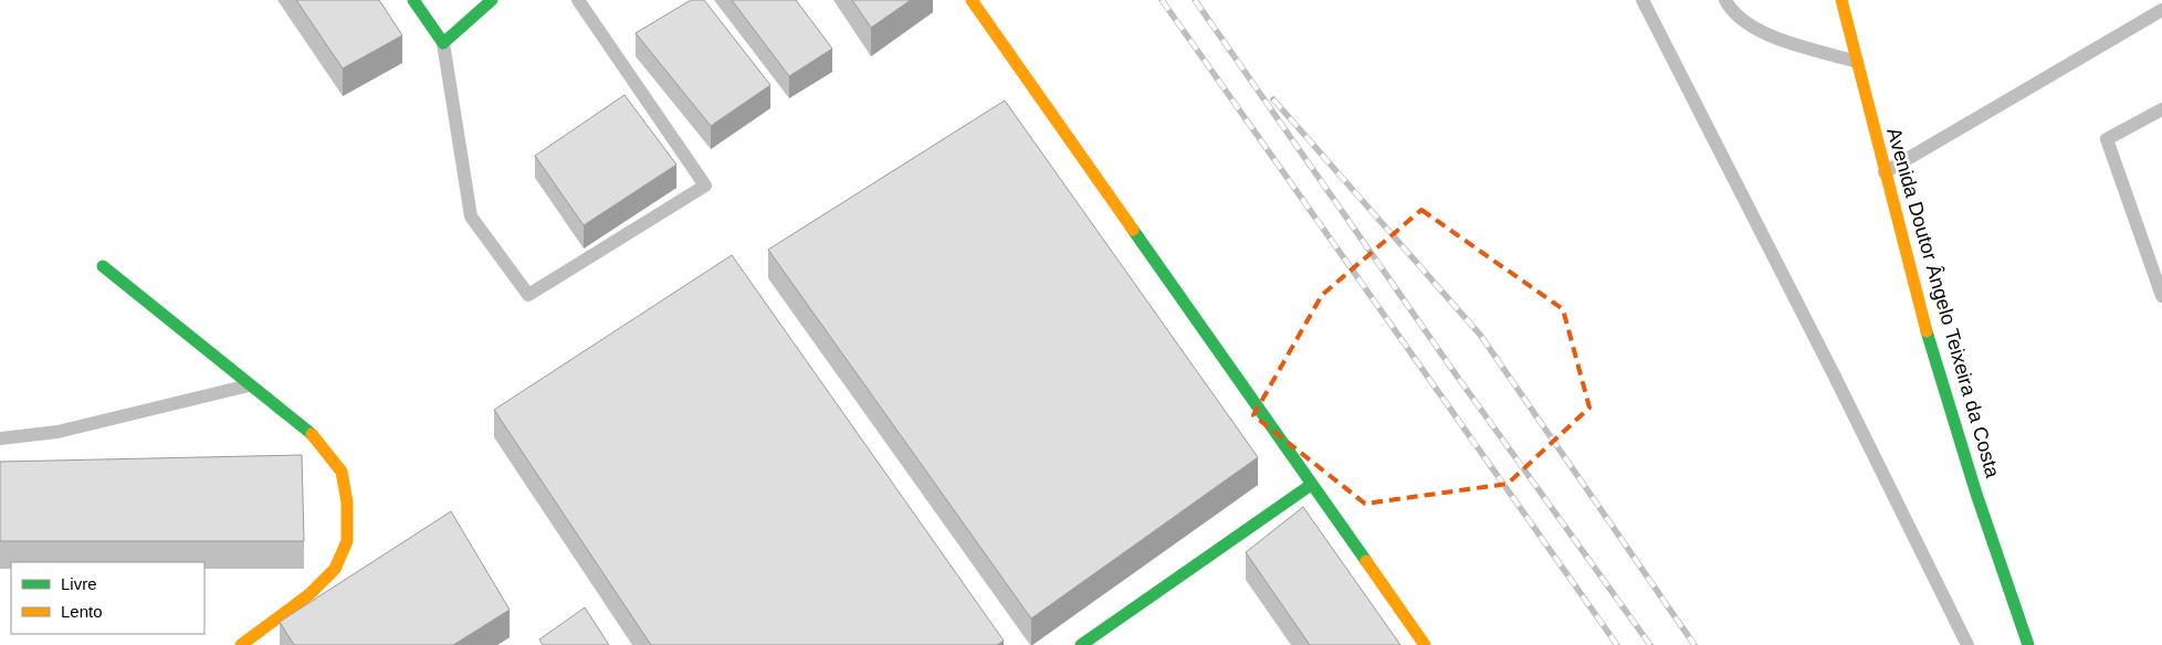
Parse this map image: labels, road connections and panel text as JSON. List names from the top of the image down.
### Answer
{
  "streets": {
    "street": ["Avenida Doutor Ângelo Teixeira da Costa"]
  },
  "legend": ["Livre", "Lento"]
}
